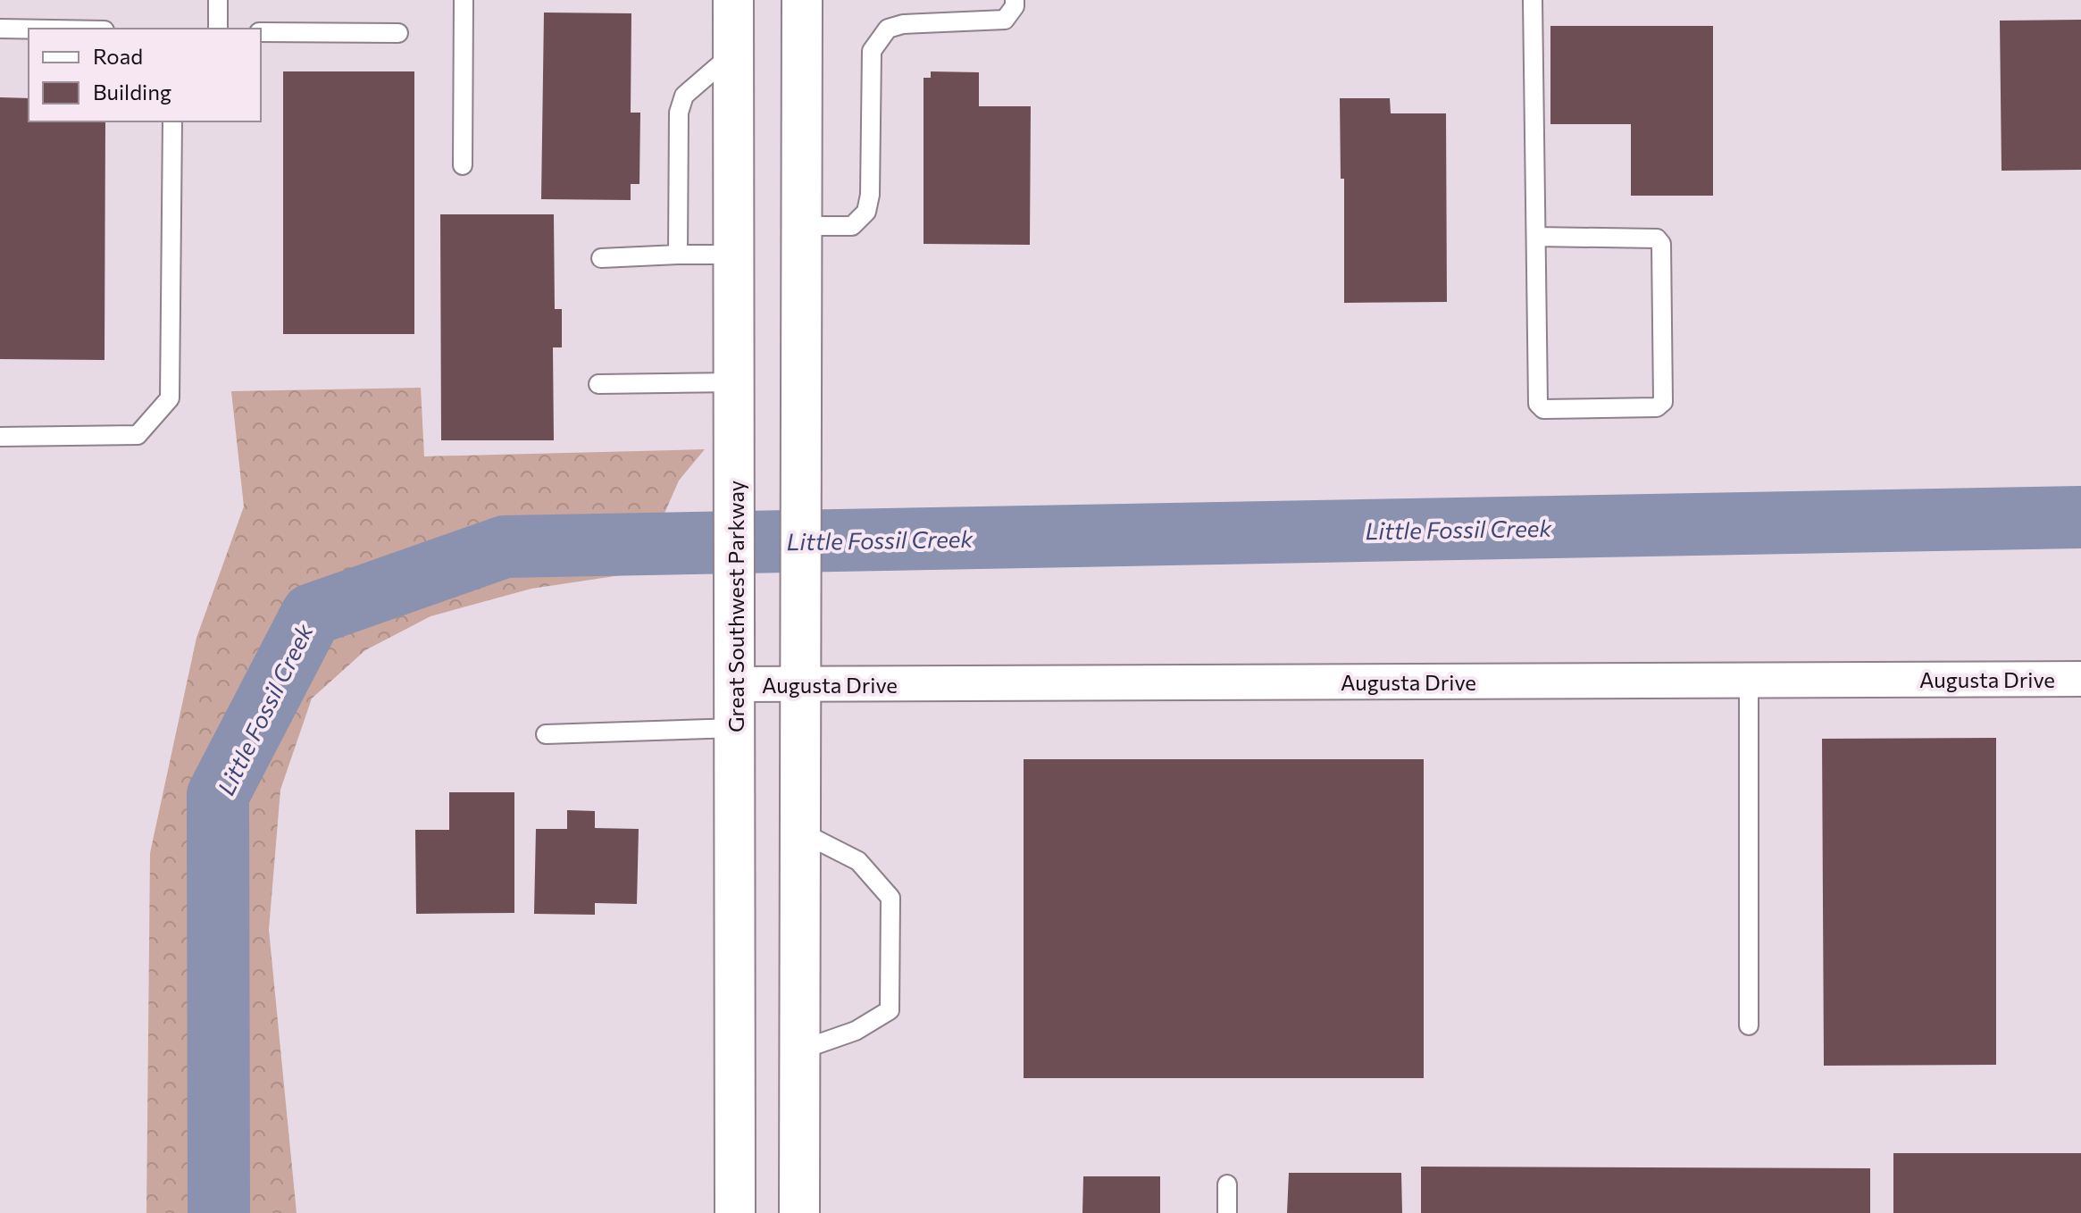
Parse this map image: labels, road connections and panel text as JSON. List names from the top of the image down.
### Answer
{
  "streets": {
    "street": ["Great Southwest Parkway", "Augusta Drive"]
  },
  "crossings": [
    ["Great Southwest Parkway", "Augusta Drive"]
  ],
  "water": ["Little Fossil Creek"],
  "legend": ["Road", "Building"]
}
